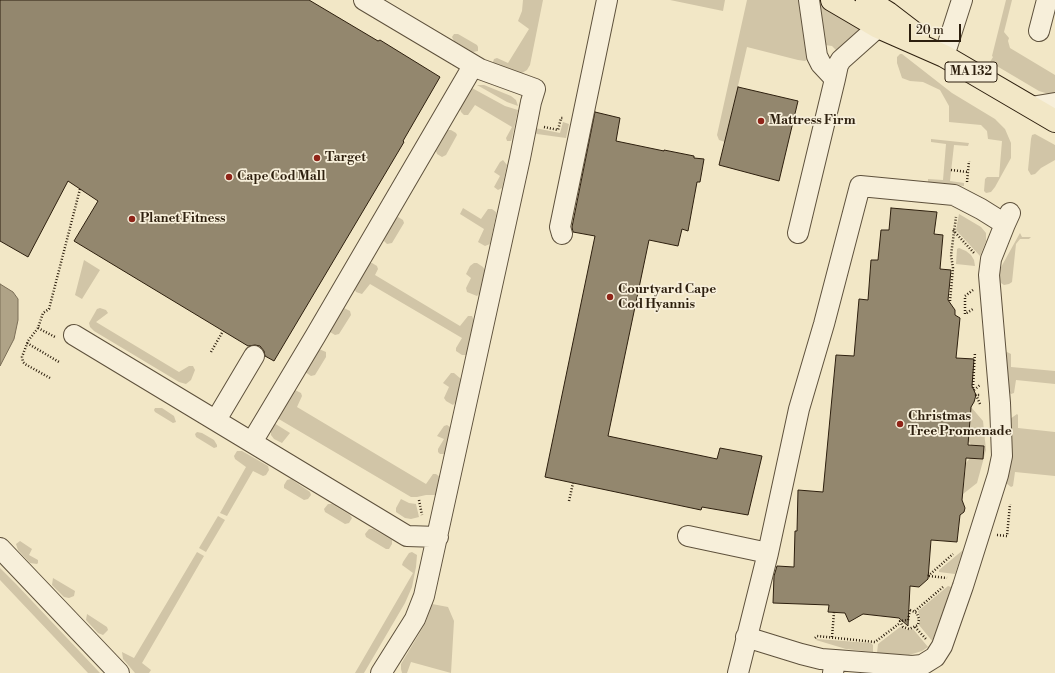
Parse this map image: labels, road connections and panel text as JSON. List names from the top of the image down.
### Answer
{
  "streets": {
    "main road": ["MA 132"]
  },
  "places": [
    "Mattress Firm",
    "Target",
    "Cape Cod Mall",
    "Planet Fitness",
    "Courtyard Cape Cod Hyannis",
    "Christmas Tree Promenade"
  ],
  "scale_bar": "20 m"
}
